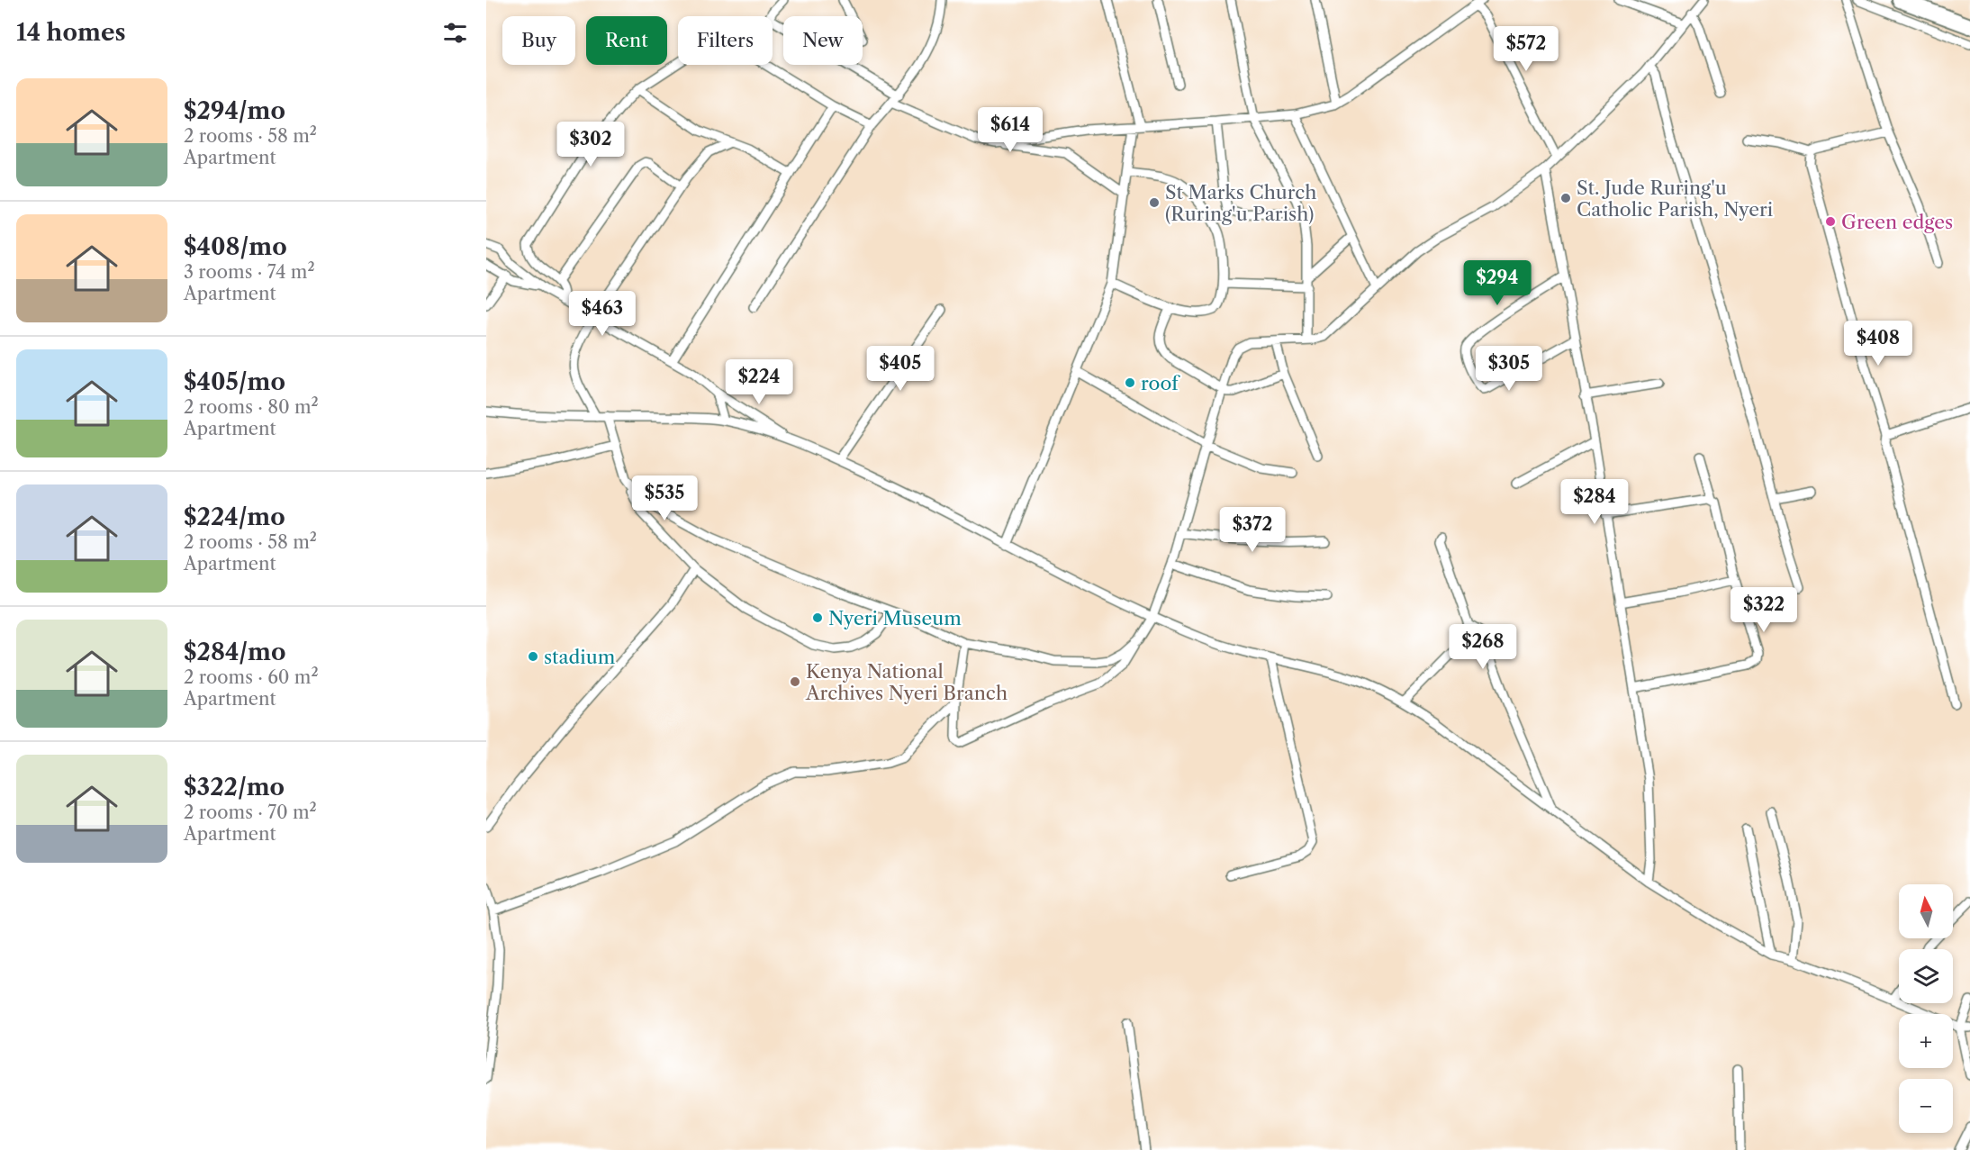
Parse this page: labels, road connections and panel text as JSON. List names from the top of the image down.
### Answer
{
  "places": [
    "St. Jude Ruring'u Catholic Parish, Nyeri",
    "St Marks Church (Ruring'u Parish)",
    "Green edges",
    "roof",
    "Nyeri Museum",
    "stadium",
    "Kenya National Archives Nyeri Branch"
  ],
  "north": "top",
  "page": {
    "heading": "14 homes",
    "chip": [
      "Buy",
      "Rent",
      "Filters",
      "New"
    ],
    "price": [
      "$572",
      "$614",
      "$302",
      "$294",
      "$463",
      "$408",
      "$405",
      "$305",
      "$224",
      "$535",
      "$284",
      "$372",
      "$322",
      "$268"
    ],
    "list": [
      {
        "name": "$294/mo",
        "note": "2 rooms · 58 m² · Apartment"
      },
      {
        "name": "$408/mo",
        "note": "3 rooms · 74 m² · Apartment"
      },
      {
        "name": "$405/mo",
        "note": "2 rooms · 80 m² · Apartment"
      },
      {
        "name": "$224/mo",
        "note": "2 rooms · 58 m² · Apartment"
      },
      {
        "name": "$284/mo",
        "note": "2 rooms · 60 m² · Apartment"
      },
      {
        "name": "$322/mo",
        "note": "2 rooms · 70 m² · Apartment"
      }
    ],
    "map_buttons": ["+", "−"]
  }
}
